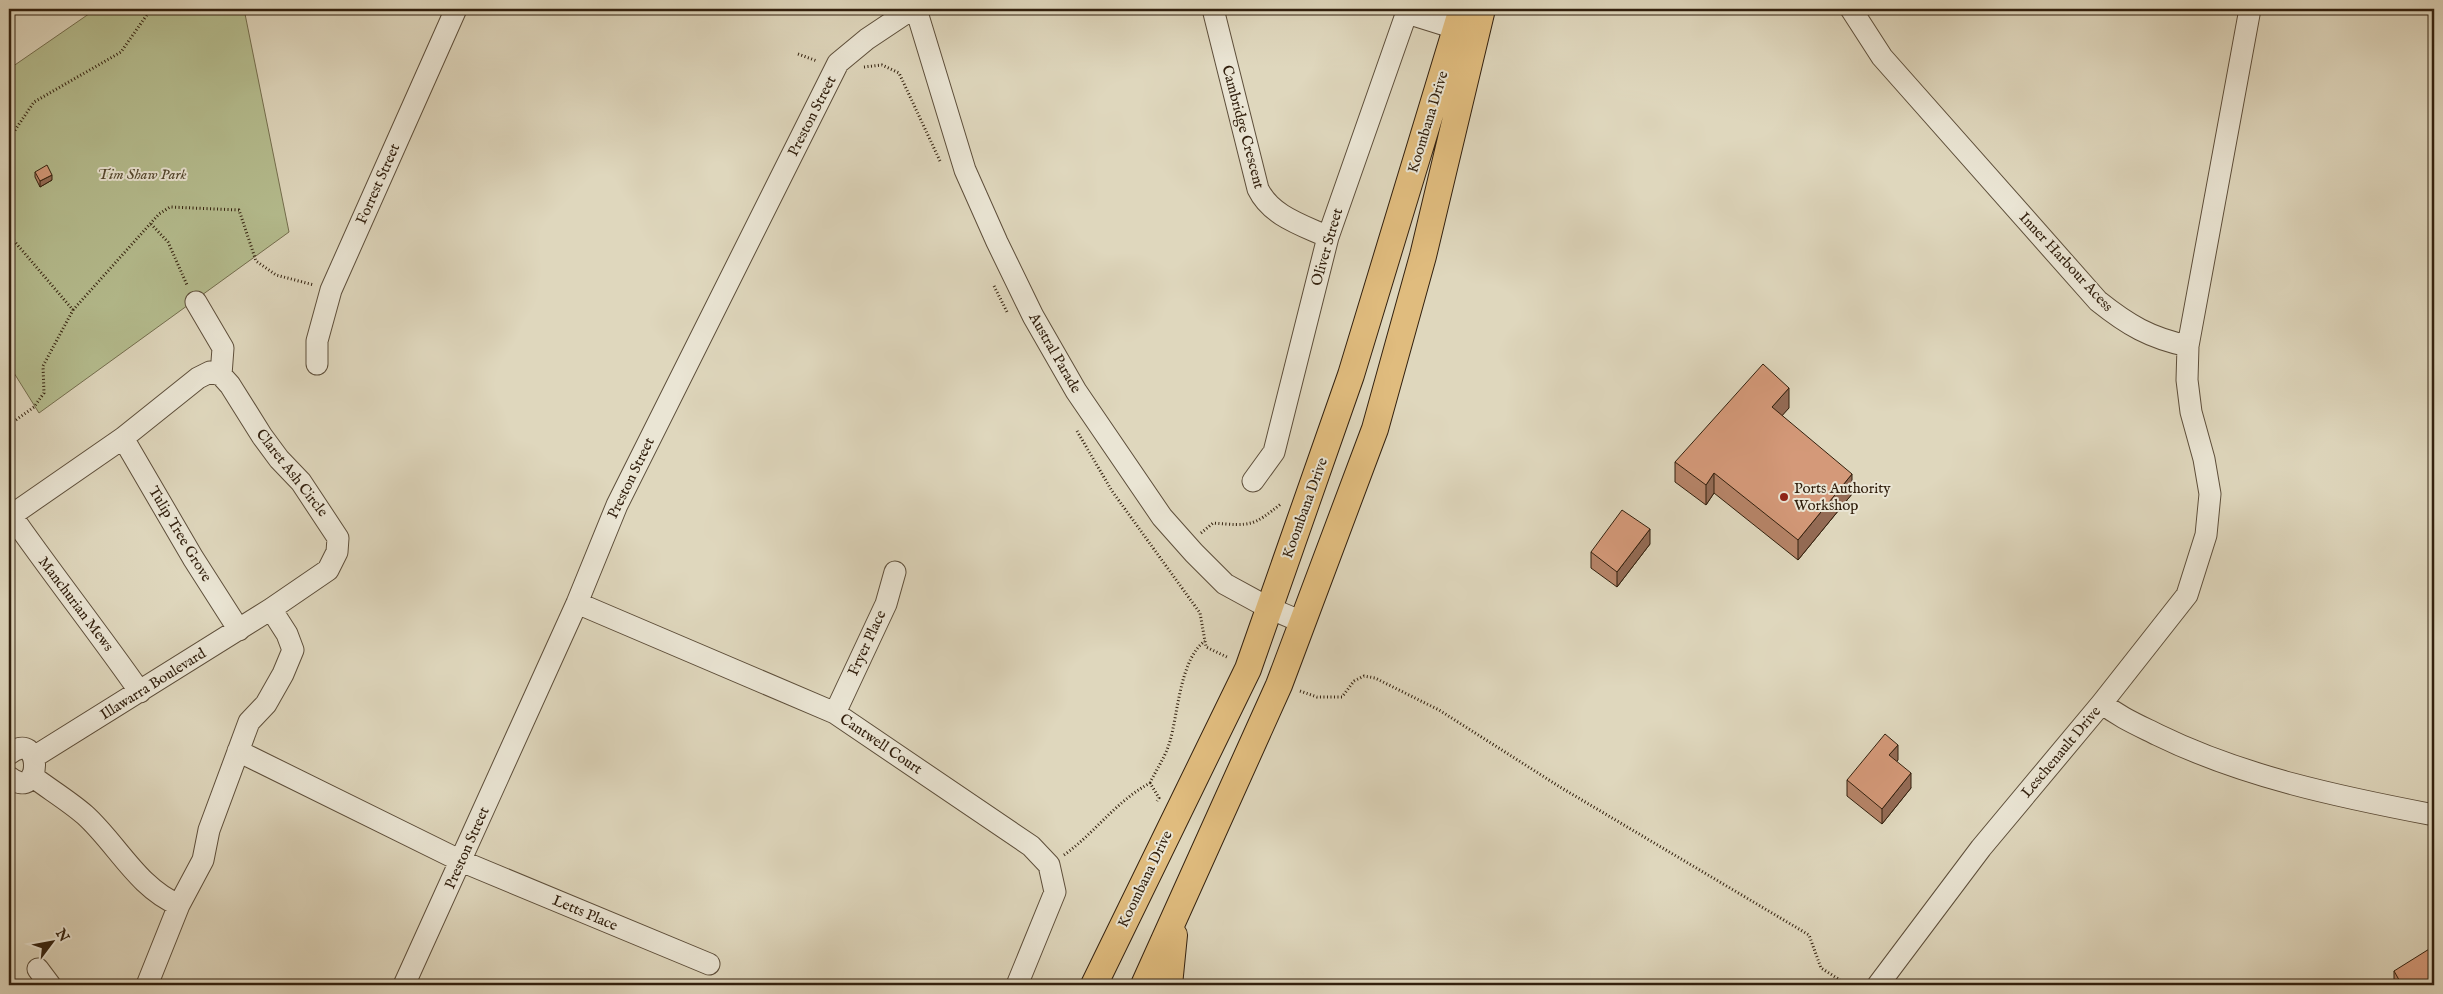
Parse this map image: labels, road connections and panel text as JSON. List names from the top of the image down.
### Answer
{
  "streets": {
    "main road": ["Koombana Drive"],
    "street": [
      "Preston Street",
      "Cambridge Crescent",
      "Forrest Street",
      "Oliver Street",
      "Inner Harbour Acess",
      "Austral Parade",
      "Claret Ash Circle",
      "Tulip Tree Grove",
      "Manchurian Mews",
      "Fryer Place",
      "Illawarra Boulevard",
      "Cantwell Court",
      "Leschenault Drive",
      "Letts Place"
    ]
  },
  "crossings": [
    ["Preston Street", "Cantwell Court"],
    ["Preston Street", "Letts Place"],
    ["Koombana Drive", "Oliver Street"],
    ["Koombana Drive", "Austral Parade"],
    ["Cambridge Crescent", "Oliver Street"],
    ["Claret Ash Circle", "Illawarra Boulevard"],
    ["Tulip Tree Grove", "Illawarra Boulevard"],
    ["Manchurian Mews", "Illawarra Boulevard"],
    ["Fryer Place", "Cantwell Court"]
  ],
  "parks": ["Tim Shaw Park"],
  "places": ["Ports Authority Workshop"],
  "north": "top right"
}
